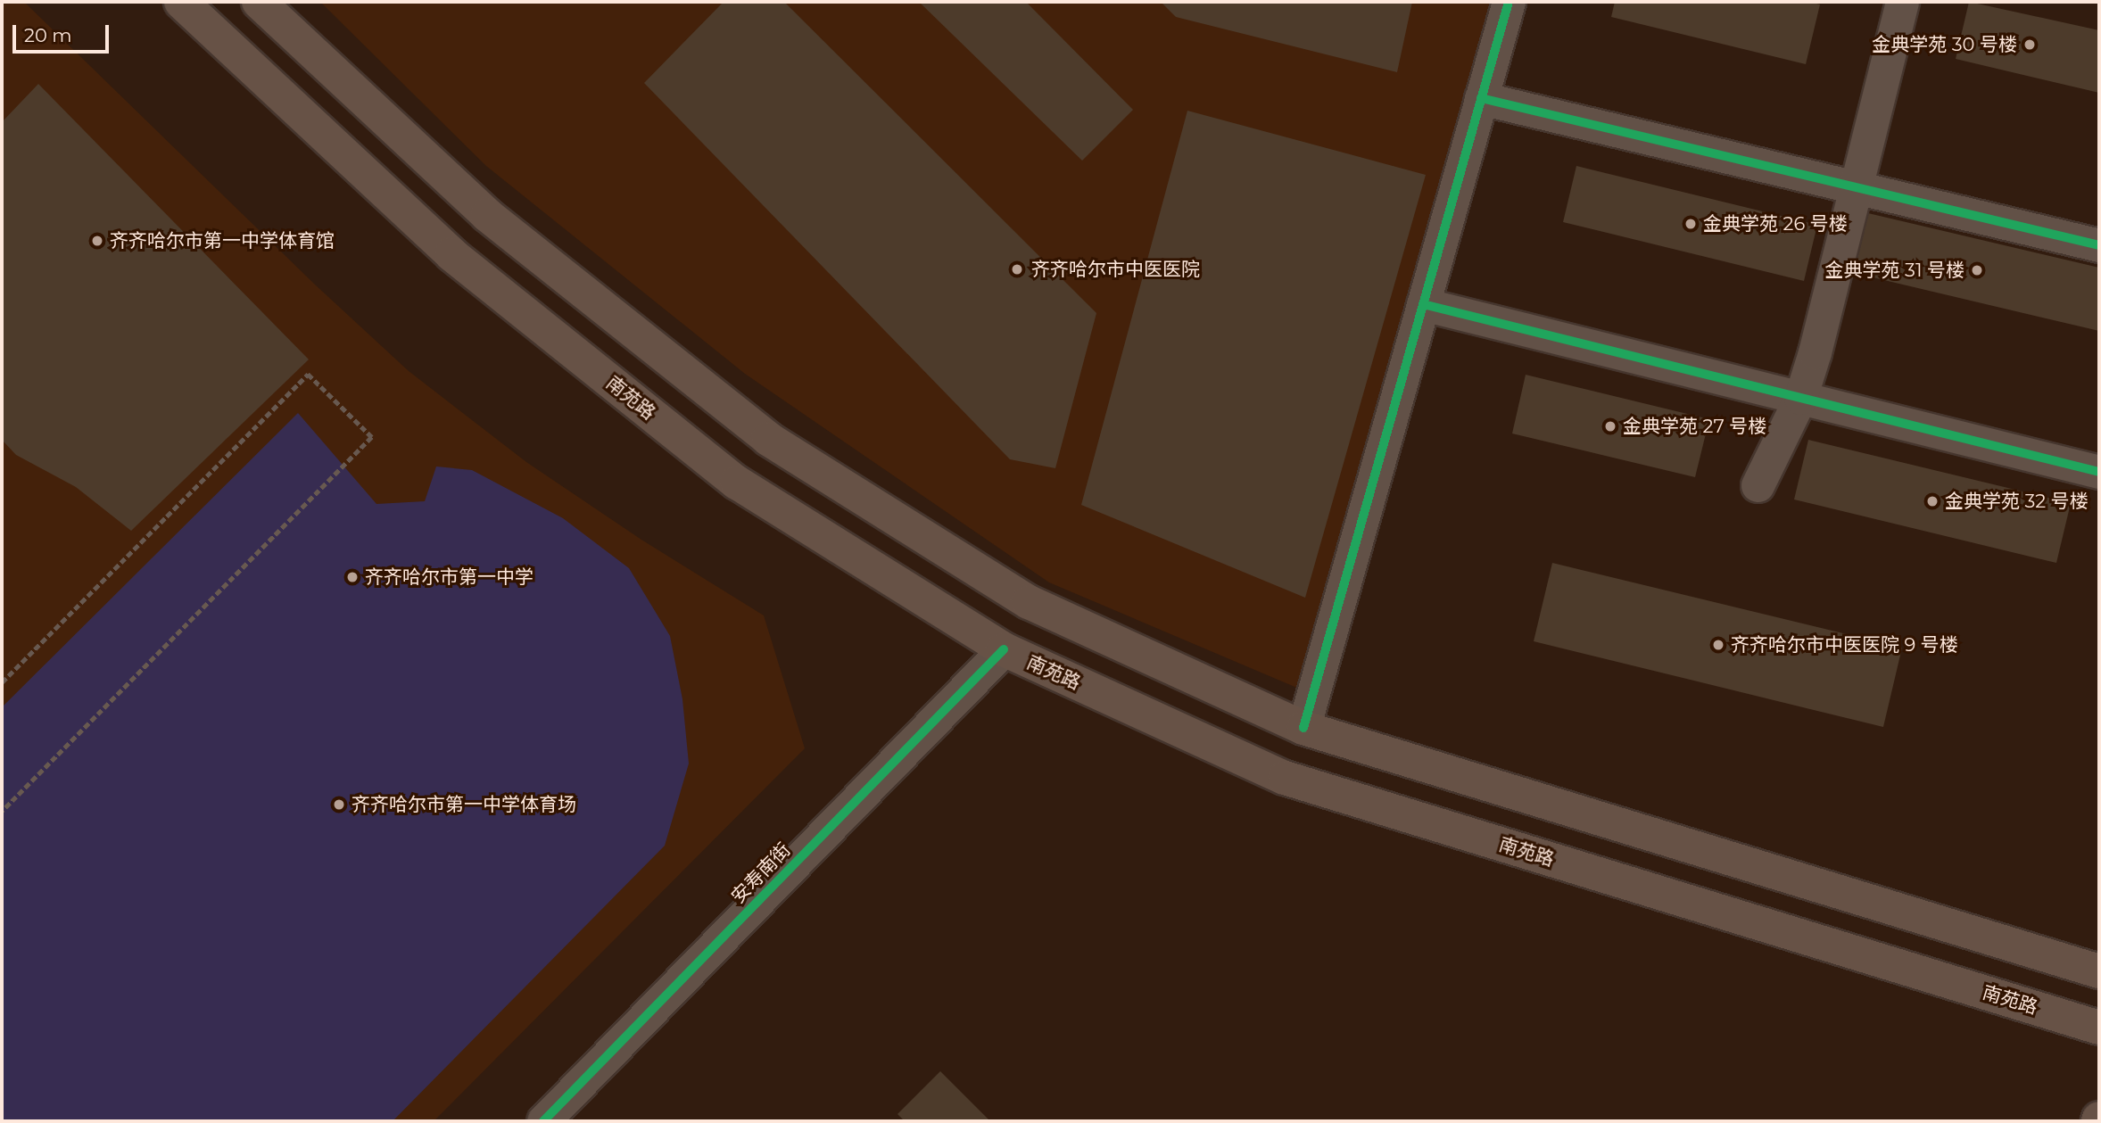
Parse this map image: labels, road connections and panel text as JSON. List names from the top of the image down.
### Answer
{
  "streets": {
    "main road": ["南苑路"],
    "street": ["安寿南街"]
  },
  "crossings": [
    ["南苑路", "安寿南街"]
  ],
  "places": [
    "金典学苑 30 号楼",
    "金典学苑 26 号楼",
    "齐齐哈尔市第一中学体育馆",
    "齐齐哈尔市中医医院",
    "金典学苑 31 号楼",
    "金典学苑 27 号楼",
    "金典学苑 32 号楼",
    "齐齐哈尔市第一中学",
    "齐齐哈尔市中医医院 9 号楼",
    "齐齐哈尔市第一中学体育场"
  ],
  "scale_bar": "20 m"
}
